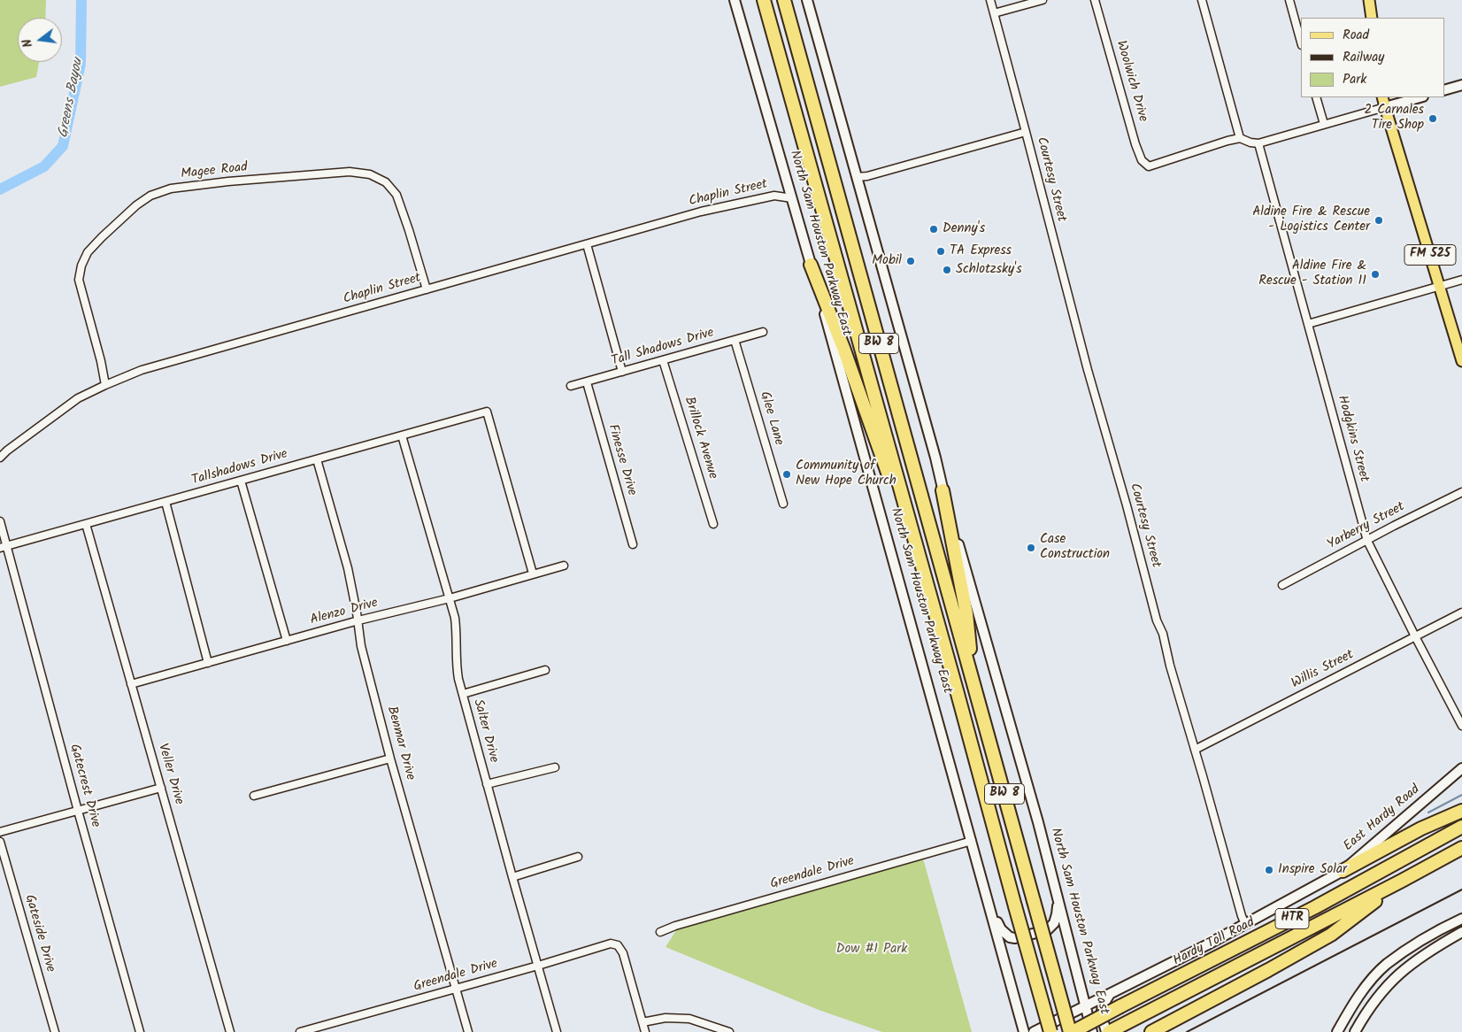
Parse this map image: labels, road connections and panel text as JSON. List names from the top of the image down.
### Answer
{
  "streets": {
    "highway": [
      "North Sam Houston Parkway East",
      "BW 8",
      "HTR",
      "Hardy Toll Road"
    ],
    "main road": ["FM 525", "East Hardy Road"],
    "street": [
      "Woolwich Drive",
      "Magee Road",
      "Courtesy Street",
      "Chaplin Street",
      "Tall Shadows Drive",
      "Glee Lane",
      "Brillock Avenue",
      "Hodgkins Street",
      "Finesse Drive",
      "Tallshadows Drive",
      "Yarberry Street",
      "Alenzo Drive",
      "Willis Street",
      "Salter Drive",
      "Benmar Drive",
      "Veller Drive",
      "Gatecrest Drive",
      "Greendale Drive",
      "Gateside Drive"
    ]
  },
  "crossings": [
    ["Magee Road", "Chaplin Street"],
    ["Courtesy Street", "Willis Street"],
    ["Courtesy Street", "East Hardy Road"],
    ["Chaplin Street", "North Sam Houston Parkway East"],
    ["North Sam Houston Parkway East", "East Hardy Road"],
    ["North Sam Houston Parkway East", "Greendale Drive"],
    ["BW 8", "Hardy Toll Road"],
    ["Tall Shadows Drive", "Glee Lane"],
    ["Tall Shadows Drive", "Brillock Avenue"],
    ["Tall Shadows Drive", "Finesse Drive"],
    ["Hodgkins Street", "Yarberry Street"],
    ["Hodgkins Street", "Willis Street"],
    ["Tallshadows Drive", "Alenzo Drive"],
    ["Tallshadows Drive", "Salter Drive"],
    ["Tallshadows Drive", "Benmar Drive"],
    ["Tallshadows Drive", "Veller Drive"],
    ["Tallshadows Drive", "Gatecrest Drive"],
    ["Alenzo Drive", "Salter Drive"],
    ["Alenzo Drive", "Benmar Drive"],
    ["Alenzo Drive", "Veller Drive"],
    ["Salter Drive", "Greendale Drive"],
    ["Benmar Drive", "Greendale Drive"]
  ],
  "water": ["Greens Bayou"],
  "parks": ["Dow #1 Park"],
  "places": [
    "2 Carnales Tire Shop",
    "Aldine Fire & Rescue - Logistics Center",
    "Denny's",
    "TA Express",
    "Mobil",
    "Schlotzsky's",
    "Aldine Fire & Rescue - Station 11",
    "Community of New Hope Church",
    "Case Construction",
    "Inspire Solar"
  ],
  "legend": ["Road", "Railway", "Park"],
  "north": "left"
}
